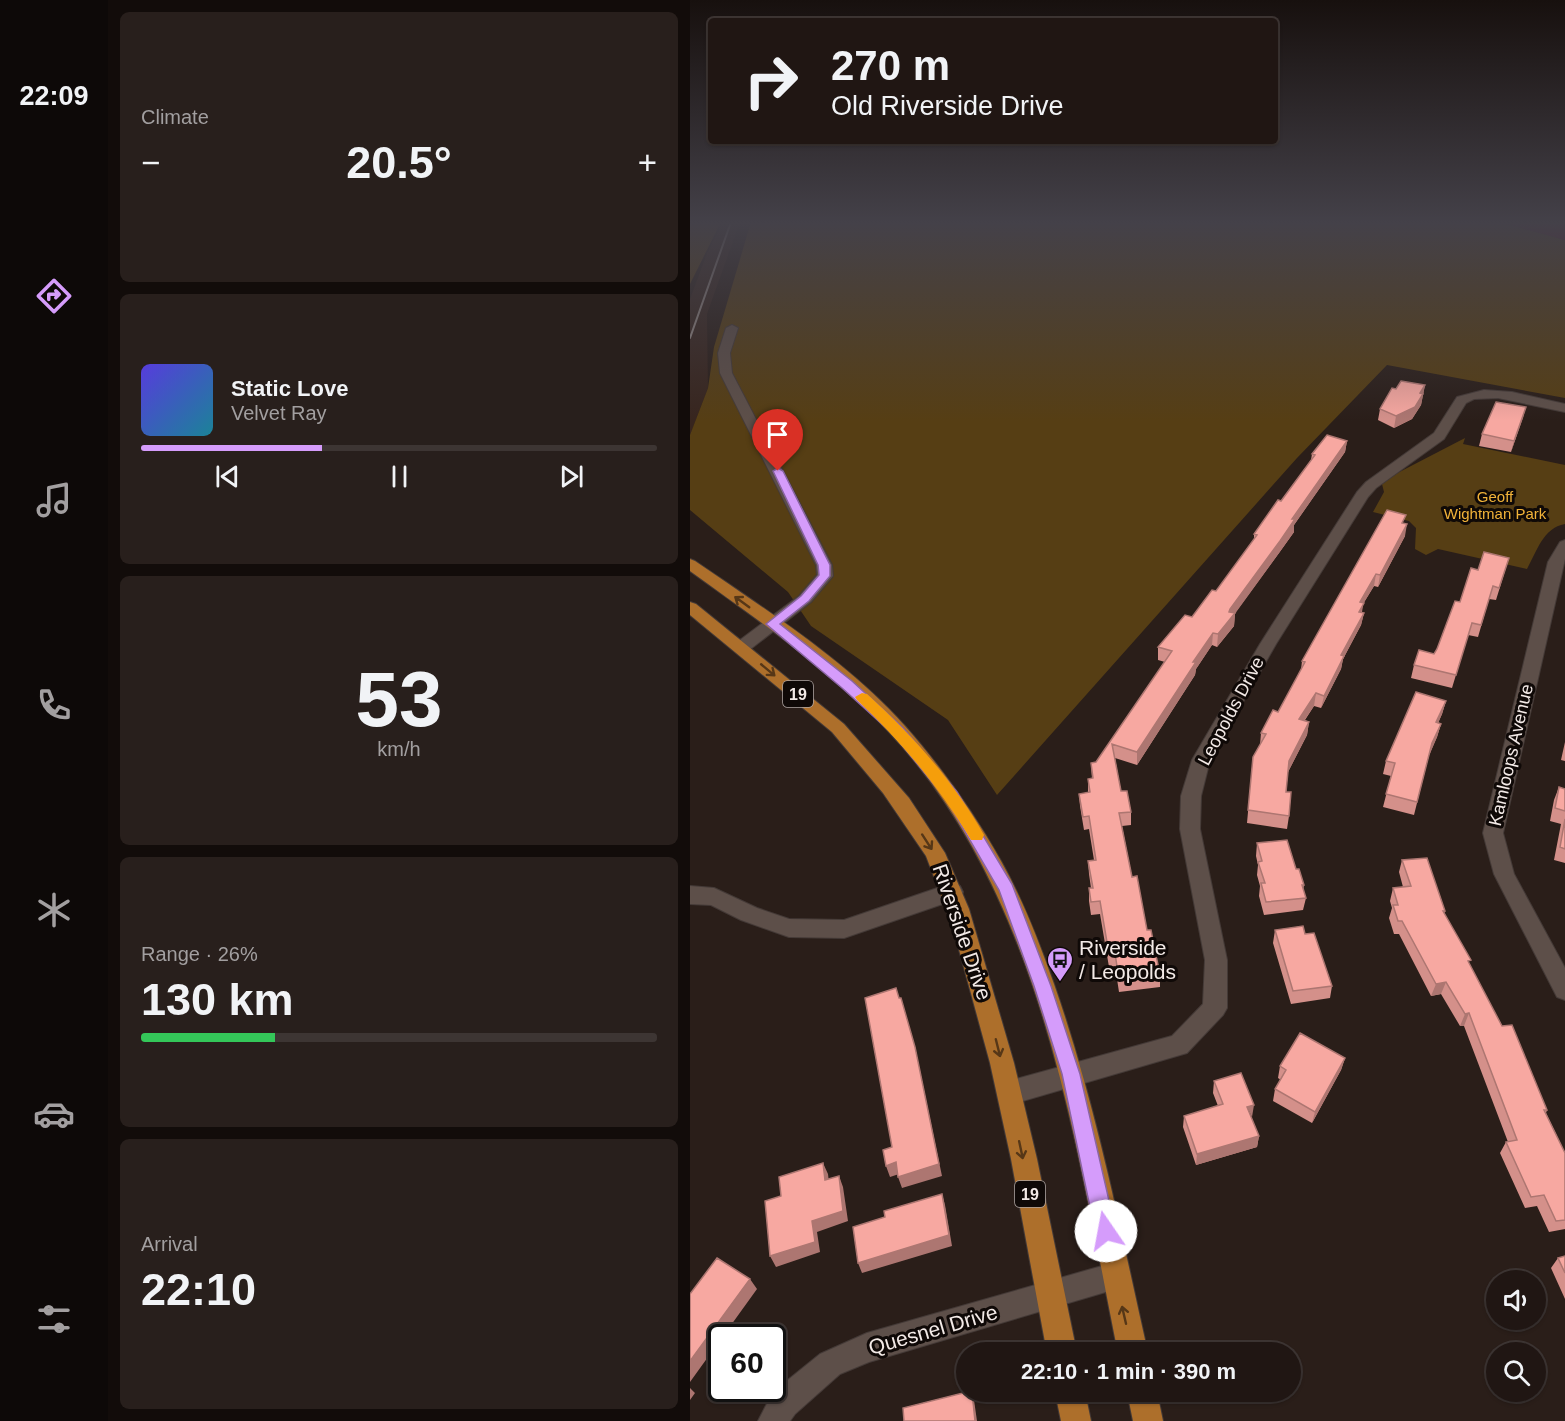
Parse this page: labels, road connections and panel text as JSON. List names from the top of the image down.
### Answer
{
  "streets": {
    "main road": ["19", "Riverside Drive"],
    "street": ["Leopolds Drive", "Kamloops Avenue", "Quesnel Drive"]
  },
  "crossings": [
    ["19", "Leopolds Drive"],
    ["19", "Quesnel Drive"],
    ["Leopolds Drive", "Riverside Drive"],
    ["Riverside Drive", "Quesnel Drive"]
  ],
  "parks": ["Geoff Wightman Park"],
  "places": {
    "bus stop": ["Riverside / Leopolds"]
  },
  "page": {
    "tabs": "22:09",
    "tile": [
      "Climate",
      ["53", "km/h"],
      ["Range · 26%", "130 km"],
      ["Arrival", "22:10"]
    ],
    "turn": ["270 m", "Old Riverside Drive"],
    "heat": ["−", "20.5°", "+"],
    "song": ["Static Love", "Velvet Ray"],
    "limit": "60",
    "trip": "22:10 · 1 min · 390 m"
  }
}
